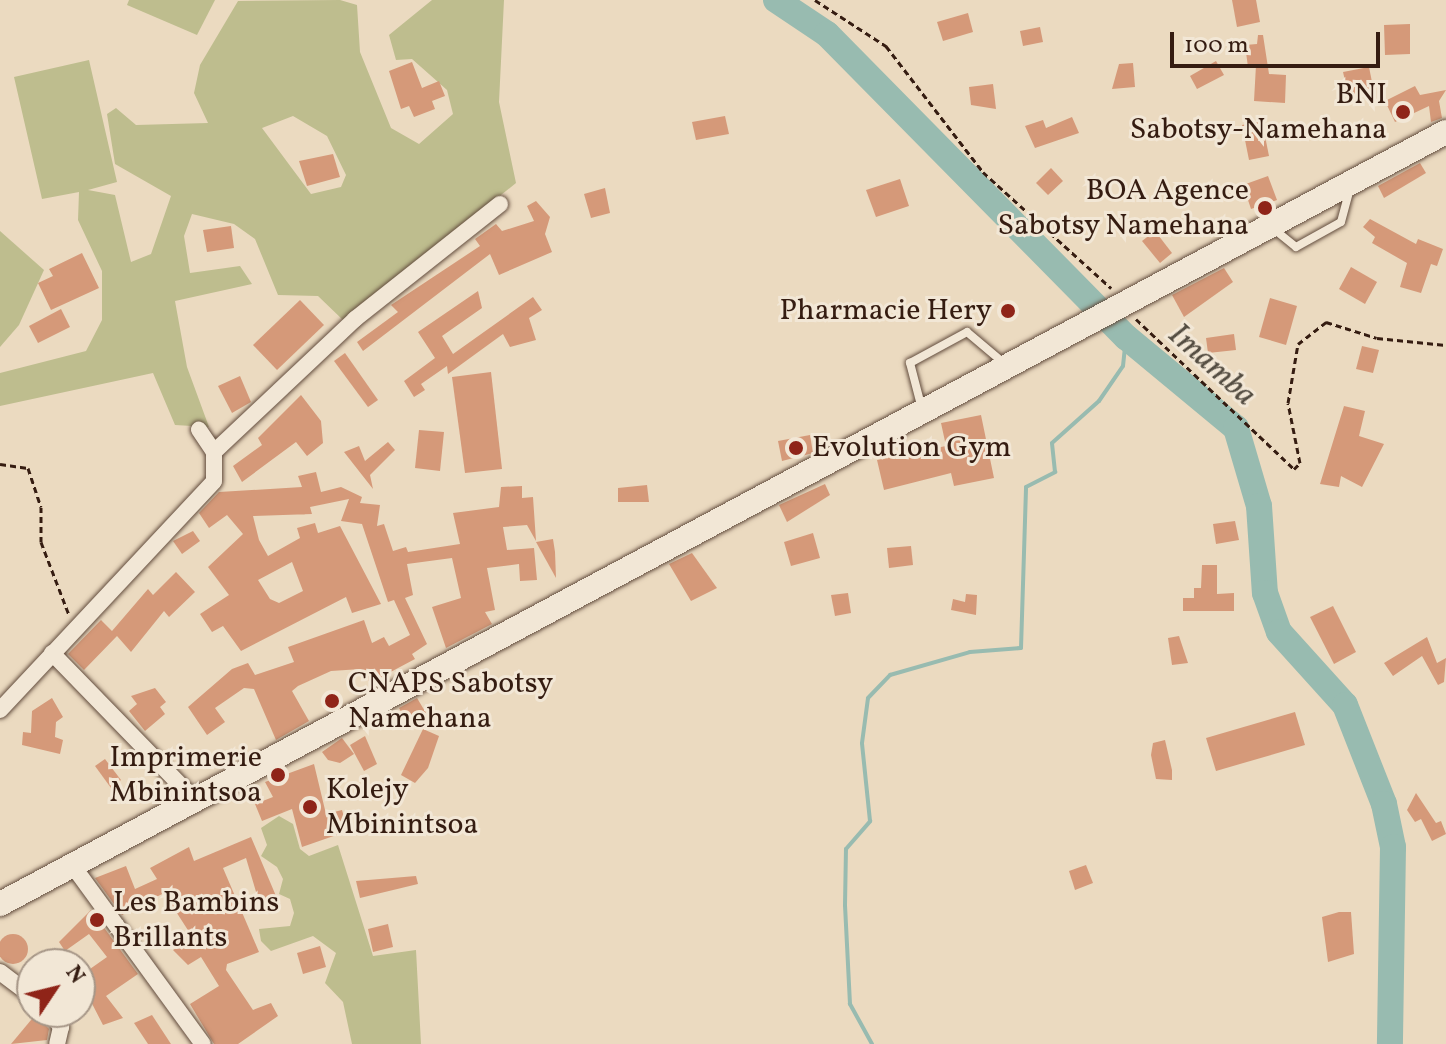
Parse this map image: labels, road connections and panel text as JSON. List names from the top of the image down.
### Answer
{
  "water": ["Imamba"],
  "places": [
    "BNI Sabotsy-Namehana",
    "BOA Agence Sabotsy Namehana",
    "Pharmacie Hery",
    "Evolution Gym",
    "CNAPS Sabotsy Namehana",
    "Imprimerie Mbinintsoa",
    "Kolejy Mbinintsoa",
    "Les Bambins Brillants"
  ],
  "scale_bar": "100 m",
  "north": "top right"
}
